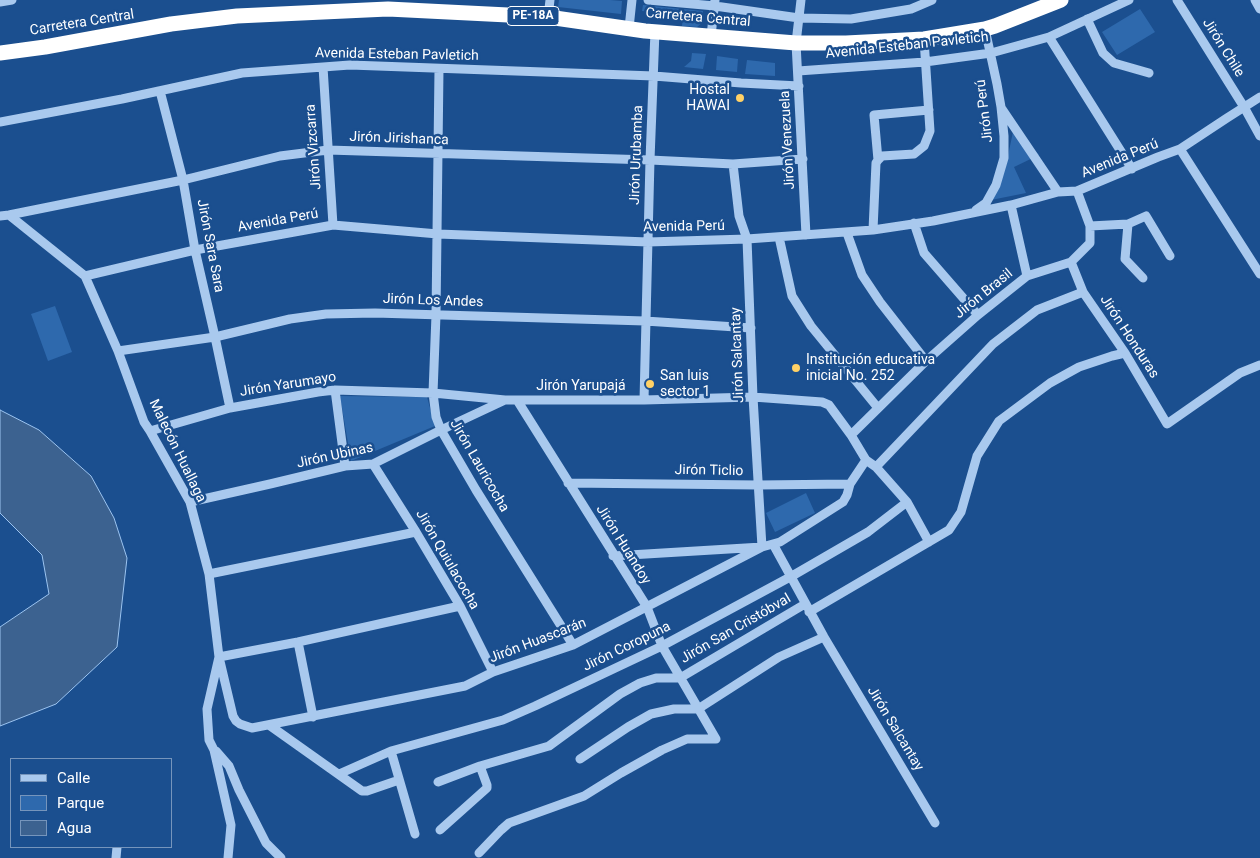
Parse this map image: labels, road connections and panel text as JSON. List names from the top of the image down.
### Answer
{
  "streets": {
    "highway": ["PE-18A", "Carretera Central"],
    "street": [
      "Avenida Esteban Pavletich",
      "Jirón Chile",
      "Jirón Perú",
      "Jirón Jirishanca",
      "Jirón Venezuela",
      "Jirón Vizcarra",
      "Jirón Urubamba",
      "Avenida Perú",
      "Jirón Sara Sara",
      "Jirón Brasil",
      "Jirón Los Andes",
      "Jirón Honduras",
      "Jirón Salcantay",
      "Jirón Yarumayo",
      "Jirón Yarupajá",
      "Malecón Huallaga",
      "Jirón Ubinas",
      "Jirón Lauricocha",
      "Jirón Ticlio",
      "Jirón Huandoy",
      "Jirón Quiulacocha",
      "Jirón San Cristóbval",
      "Jirón Huascarán",
      "Jirón Coropuna"
    ]
  },
  "crossings": [
    ["Carretera Central", "Jirón Perú"],
    ["Carretera Central", "Jirón Venezuela"],
    ["Carretera Central", "Jirón Urubamba"],
    ["Avenida Esteban Pavletich", "Jirón Perú"],
    ["Avenida Esteban Pavletich", "Jirón Venezuela"],
    ["Avenida Esteban Pavletich", "Jirón Vizcarra"],
    ["Avenida Esteban Pavletich", "Jirón Urubamba"],
    ["Avenida Esteban Pavletich", "Jirón Sara Sara"],
    ["Avenida Esteban Pavletich", "Jirón Lauricocha"],
    ["Jirón Chile", "Avenida Perú"],
    ["Jirón Perú", "Avenida Perú"],
    ["Jirón Jirishanca", "Jirón Venezuela"],
    ["Jirón Jirishanca", "Jirón Vizcarra"],
    ["Jirón Jirishanca", "Jirón Urubamba"],
    ["Jirón Jirishanca", "Jirón Sara Sara"],
    ["Jirón Jirishanca", "Jirón Salcantay"],
    ["Jirón Jirishanca", "Malecón Huallaga"],
    ["Jirón Jirishanca", "Jirón Lauricocha"],
    ["Jirón Venezuela", "Avenida Perú"],
    ["Jirón Vizcarra", "Avenida Perú"],
    ["Jirón Urubamba", "Avenida Perú"],
    ["Jirón Urubamba", "Jirón Los Andes"],
    ["Jirón Urubamba", "Jirón Yarupajá"],
    ["Avenida Perú", "Jirón Sara Sara"],
    ["Avenida Perú", "Jirón Salcantay"],
    ["Avenida Perú", "Malecón Huallaga"],
    ["Avenida Perú", "Jirón Lauricocha"],
    ["Jirón Sara Sara", "Jirón Los Andes"],
    ["Jirón Sara Sara", "Jirón Yarumayo"],
    ["Jirón Brasil", "Jirón Honduras"],
    ["Jirón Brasil", "Jirón Yarupajá"],
    ["Jirón Los Andes", "Jirón Salcantay"],
    ["Jirón Los Andes", "Malecón Huallaga"],
    ["Jirón Los Andes", "Jirón Lauricocha"],
    ["Jirón Honduras", "Jirón San Cristóbval"],
    ["Jirón Salcantay", "Jirón Yarupajá"],
    ["Jirón Salcantay", "Jirón Ticlio"],
    ["Jirón Salcantay", "Jirón San Cristóbval"],
    ["Jirón Salcantay", "Jirón Huascarán"],
    ["Jirón Salcantay", "Jirón Coropuna"],
    ["Jirón Yarumayo", "Jirón Yarupajá"],
    ["Jirón Yarumayo", "Malecón Huallaga"],
    ["Jirón Yarumayo", "Jirón Lauricocha"],
    ["Jirón Yarupajá", "Jirón Ubinas"],
    ["Jirón Yarupajá", "Jirón Lauricocha"],
    ["Jirón Yarupajá", "Jirón Huandoy"],
    ["Jirón Yarupajá", "Jirón San Cristóbval"],
    ["Jirón Yarupajá", "Jirón Huascarán"],
    ["Jirón Yarupajá", "Jirón Coropuna"],
    ["Malecón Huallaga", "Jirón Ubinas"],
    ["Malecón Huallaga", "Jirón Huascarán"],
    ["Jirón Ubinas", "Jirón Lauricocha"],
    ["Jirón Ubinas", "Jirón Quiulacocha"],
    ["Jirón Lauricocha", "Jirón Huascarán"],
    ["Jirón Ticlio", "Jirón Huandoy"],
    ["Jirón Ticlio", "Jirón Huascarán"],
    ["Jirón Huandoy", "Jirón San Cristóbval"],
    ["Jirón Huandoy", "Jirón Huascarán"],
    ["Jirón Huandoy", "Jirón Coropuna"],
    ["Jirón Quiulacocha", "Jirón Huascarán"]
  ],
  "places": ["Hostal HAWAI", "Institución educativa inicial No. 252", "San luis sector 1"],
  "legend": ["Calle", "Parque", "Agua"]
}
